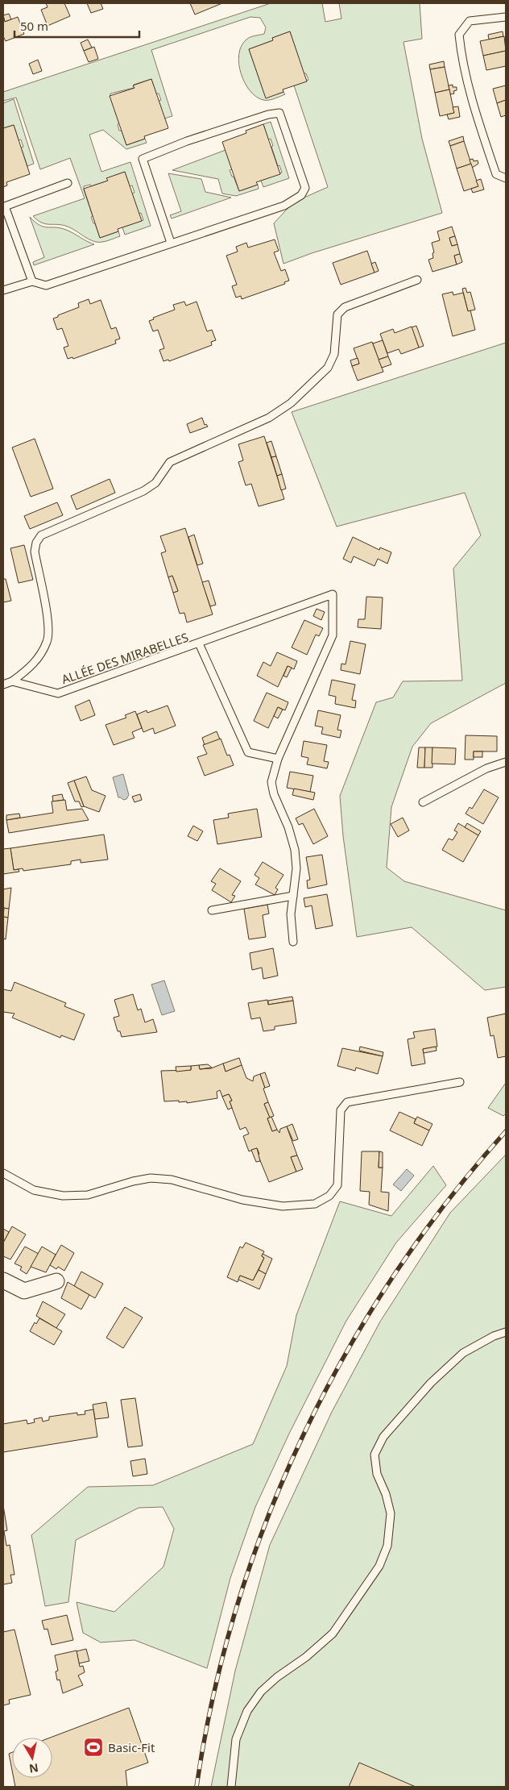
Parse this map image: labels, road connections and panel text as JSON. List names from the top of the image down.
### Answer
{
  "streets": {
    "lane": ["ALLÉE DES MIRABELLES"]
  },
  "places": {
    "sports": ["Basic-Fit"]
  },
  "scale_bar": "50 m",
  "north": "bottom"
}
